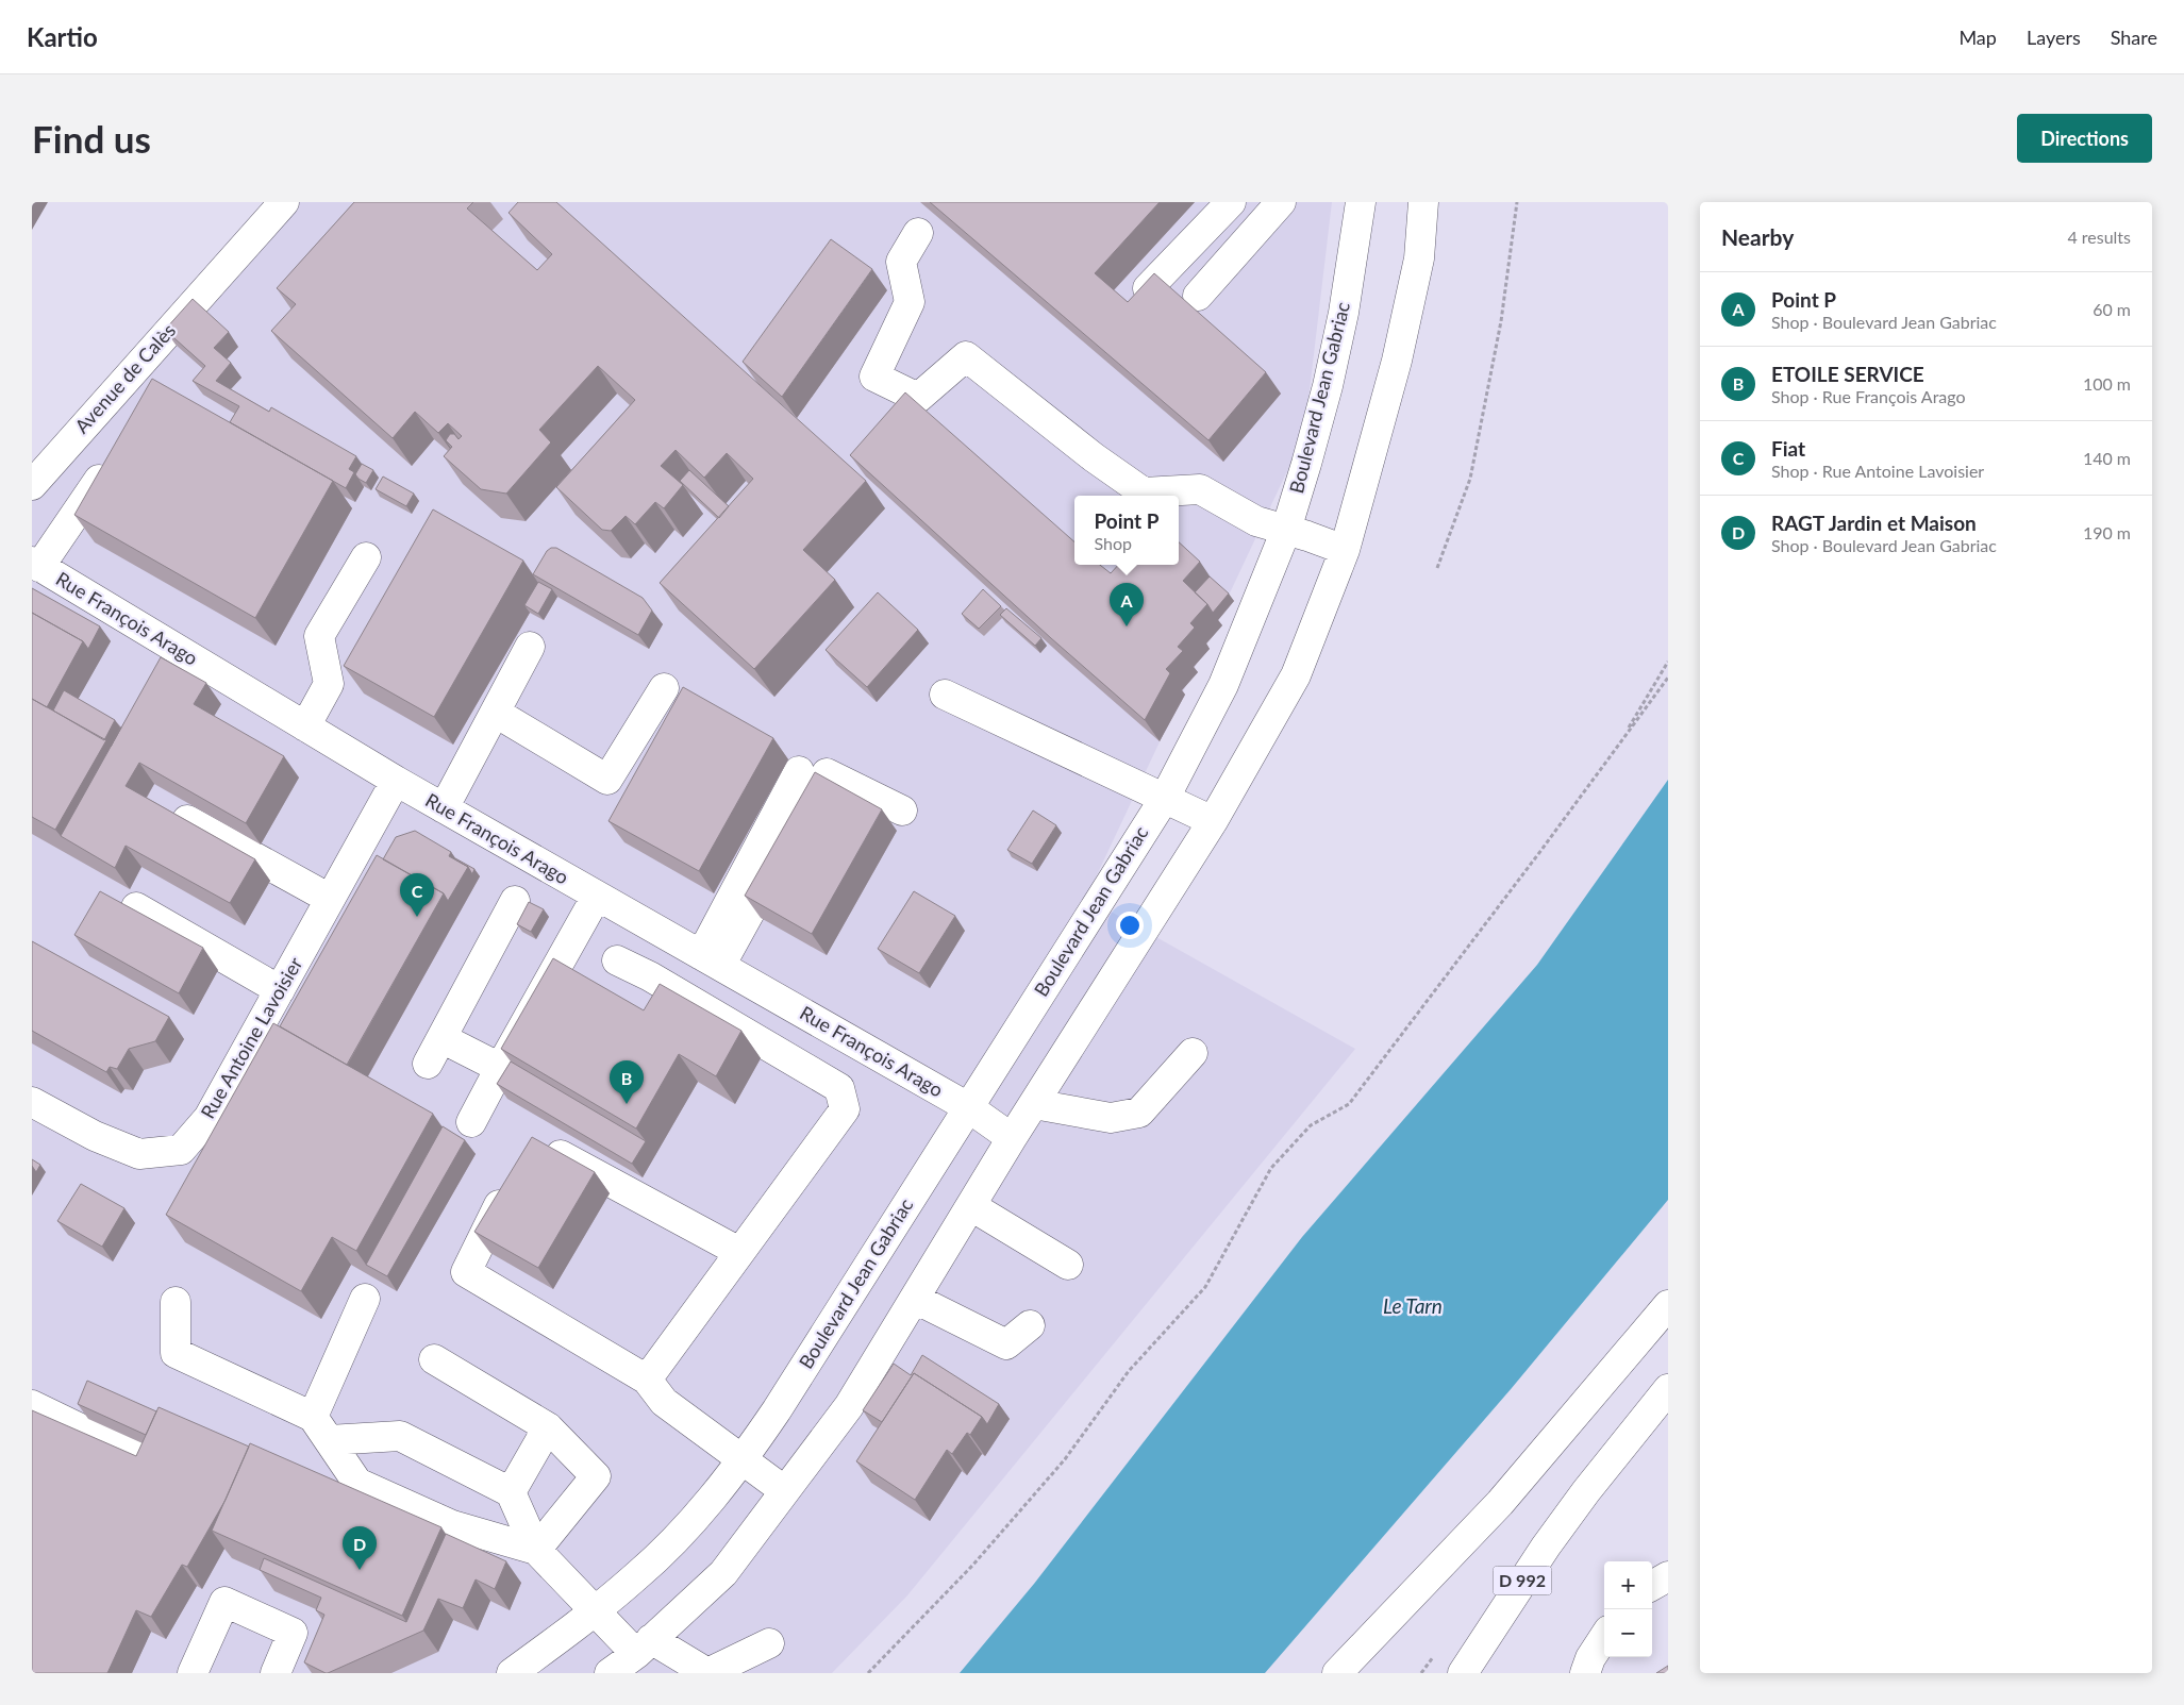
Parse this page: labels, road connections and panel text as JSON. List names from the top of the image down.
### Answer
{
  "streets": {
    "street": [
      "Avenue de Calès",
      "Boulevard Jean Gabriac",
      "Rue François Arago",
      "Rue Antoine Lavoisier",
      "D 992"
    ]
  },
  "crossings": [
    ["Boulevard Jean Gabriac", "Rue François Arago"],
    ["Rue François Arago", "Rue Antoine Lavoisier"]
  ],
  "water": ["Le Tarn"],
  "page": {
    "header": "Kartio",
    "nav": ["Map", "Layers", "Share"],
    "buttons": "Directions",
    "title": "Find us",
    "heading": ["Nearby", "4 results"],
    "list": [
      {
        "mark": "A",
        "name": "Point P",
        "note": "Shop · Boulevard Jean Gabriac",
        "value": "60 m"
      },
      {
        "mark": "B",
        "name": "ETOILE SERVICE",
        "note": "Shop · Rue François Arago",
        "value": "100 m"
      },
      {
        "mark": "C",
        "name": "Fiat",
        "note": "Shop · Rue Antoine Lavoisier",
        "value": "140 m"
      },
      {
        "mark": "D",
        "name": "RAGT Jardin et Maison",
        "note": "Shop · Boulevard Jean Gabriac",
        "value": "190 m"
      }
    ],
    "popup": ["Point P", "Shop"],
    "pins": [
      "A",
      "C",
      "B",
      "D"
    ],
    "map_buttons": ["+", "−"]
  }
}
